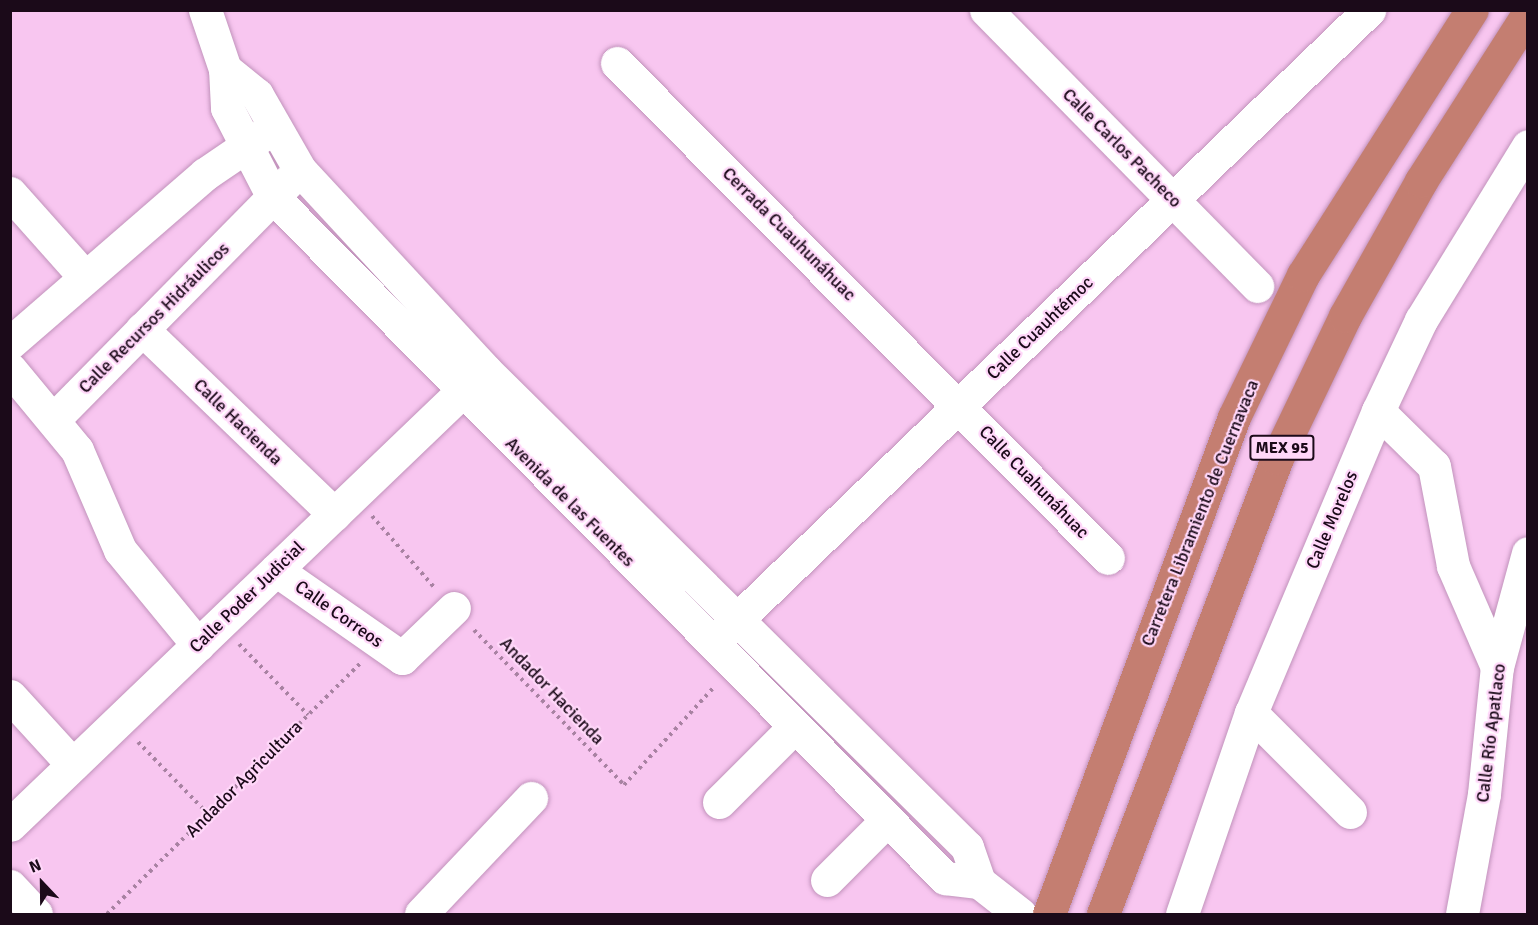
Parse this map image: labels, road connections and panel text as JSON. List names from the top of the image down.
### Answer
{
  "streets": {
    "highway": ["MEX 95", "Carretera Libramiento de Cuernavaca"],
    "street": [
      "Calle Carlos Pacheco",
      "Cerrada Cuauhunáhuac",
      "Calle Recursos Hidráulicos",
      "Calle Cuauhtémoc",
      "Calle Hacienda",
      "Calle Cuahunáhuac",
      "Avenida de las Fuentes",
      "Calle Morelos",
      "Calle Poder Judicial",
      "Calle Correos",
      "Calle Río Apatlaco"
    ],
    "path": ["Andador Hacienda", "Andador Agricultura"]
  },
  "crossings": [
    ["Calle Carlos Pacheco", "Calle Cuauhtémoc"],
    ["Cerrada Cuauhunáhuac", "Calle Cuauhtémoc"],
    ["Cerrada Cuauhunáhuac", "Calle Cuahunáhuac"],
    ["Calle Recursos Hidráulicos", "Calle Hacienda"],
    ["Calle Recursos Hidráulicos", "Avenida de las Fuentes"],
    ["Calle Cuauhtémoc", "Calle Cuahunáhuac"],
    ["Calle Cuauhtémoc", "Avenida de las Fuentes"],
    ["Calle Cuauhtémoc", "Andador Hacienda"],
    ["Calle Hacienda", "Calle Poder Judicial"],
    ["Calle Hacienda", "Andador Hacienda"],
    ["Avenida de las Fuentes", "Calle Poder Judicial"],
    ["Avenida de las Fuentes", "Andador Hacienda"],
    ["Calle Poder Judicial", "Calle Correos"],
    ["Calle Poder Judicial", "Andador Hacienda"],
    ["Calle Correos", "Andador Agricultura"]
  ],
  "north": "top"
}
